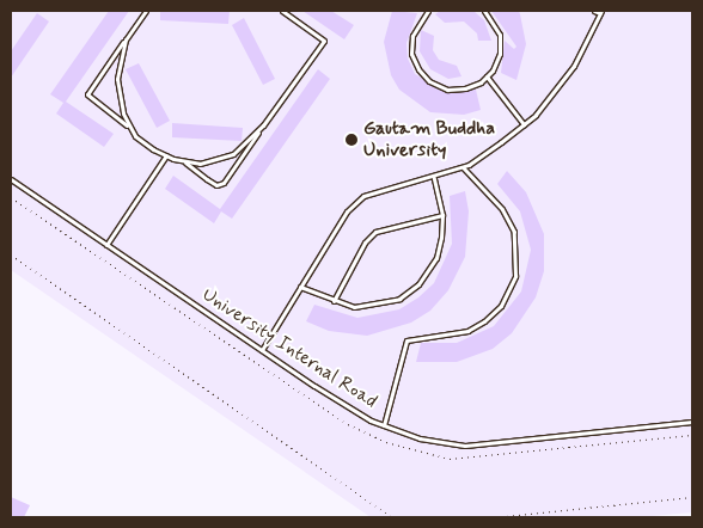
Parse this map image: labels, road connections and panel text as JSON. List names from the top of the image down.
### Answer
{
  "streets": {
    "lane": ["University Internal Road"]
  },
  "places": ["Gautam Buddha University"]
}
